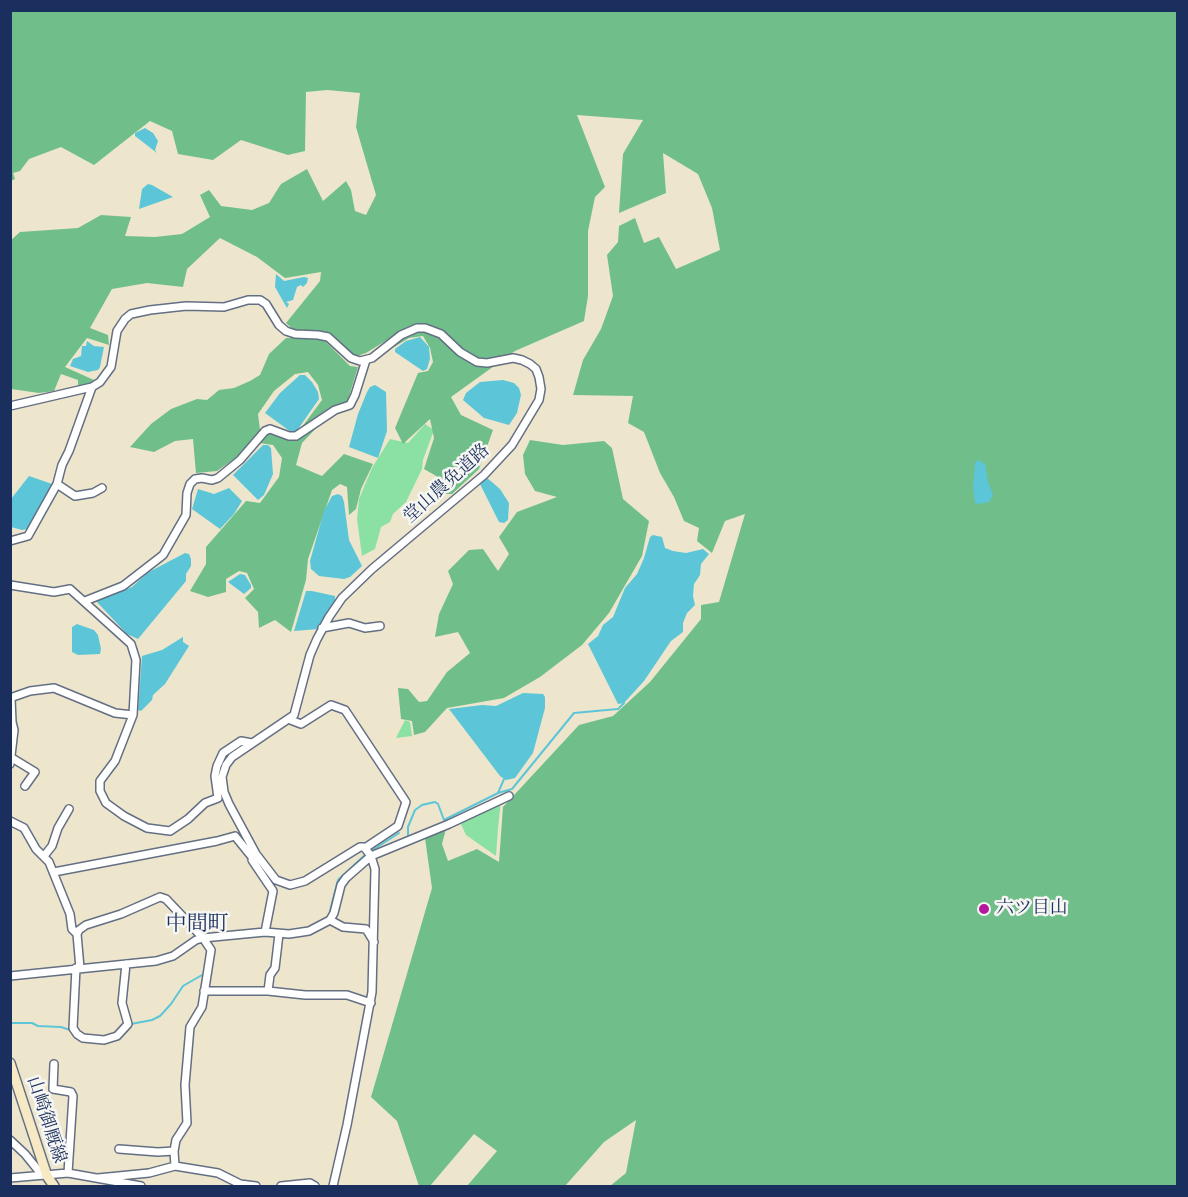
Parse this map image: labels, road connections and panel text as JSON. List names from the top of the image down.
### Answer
{
  "streets": {
    "main road": ["山崎御厩線"],
    "street": ["堂山農免道路"]
  },
  "districts": ["中間町"],
  "places": ["六ツ目山"]
}
